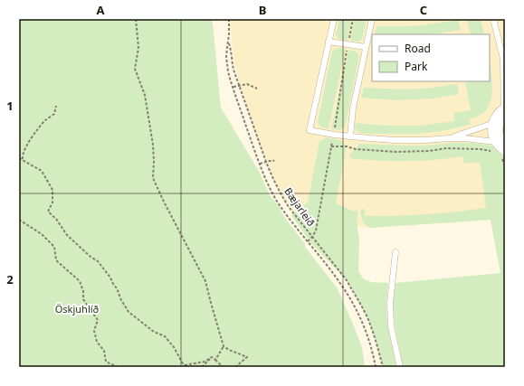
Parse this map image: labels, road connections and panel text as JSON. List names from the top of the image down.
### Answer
{
  "streets": {
    "path": ["Bæjarleið"]
  },
  "parks": ["Öskjuhlíð"],
  "legend": ["Road", "Park"],
  "grid": {
    "columns": ["A", "B", "C"],
    "rows": ["1", "2"]
  }
}
